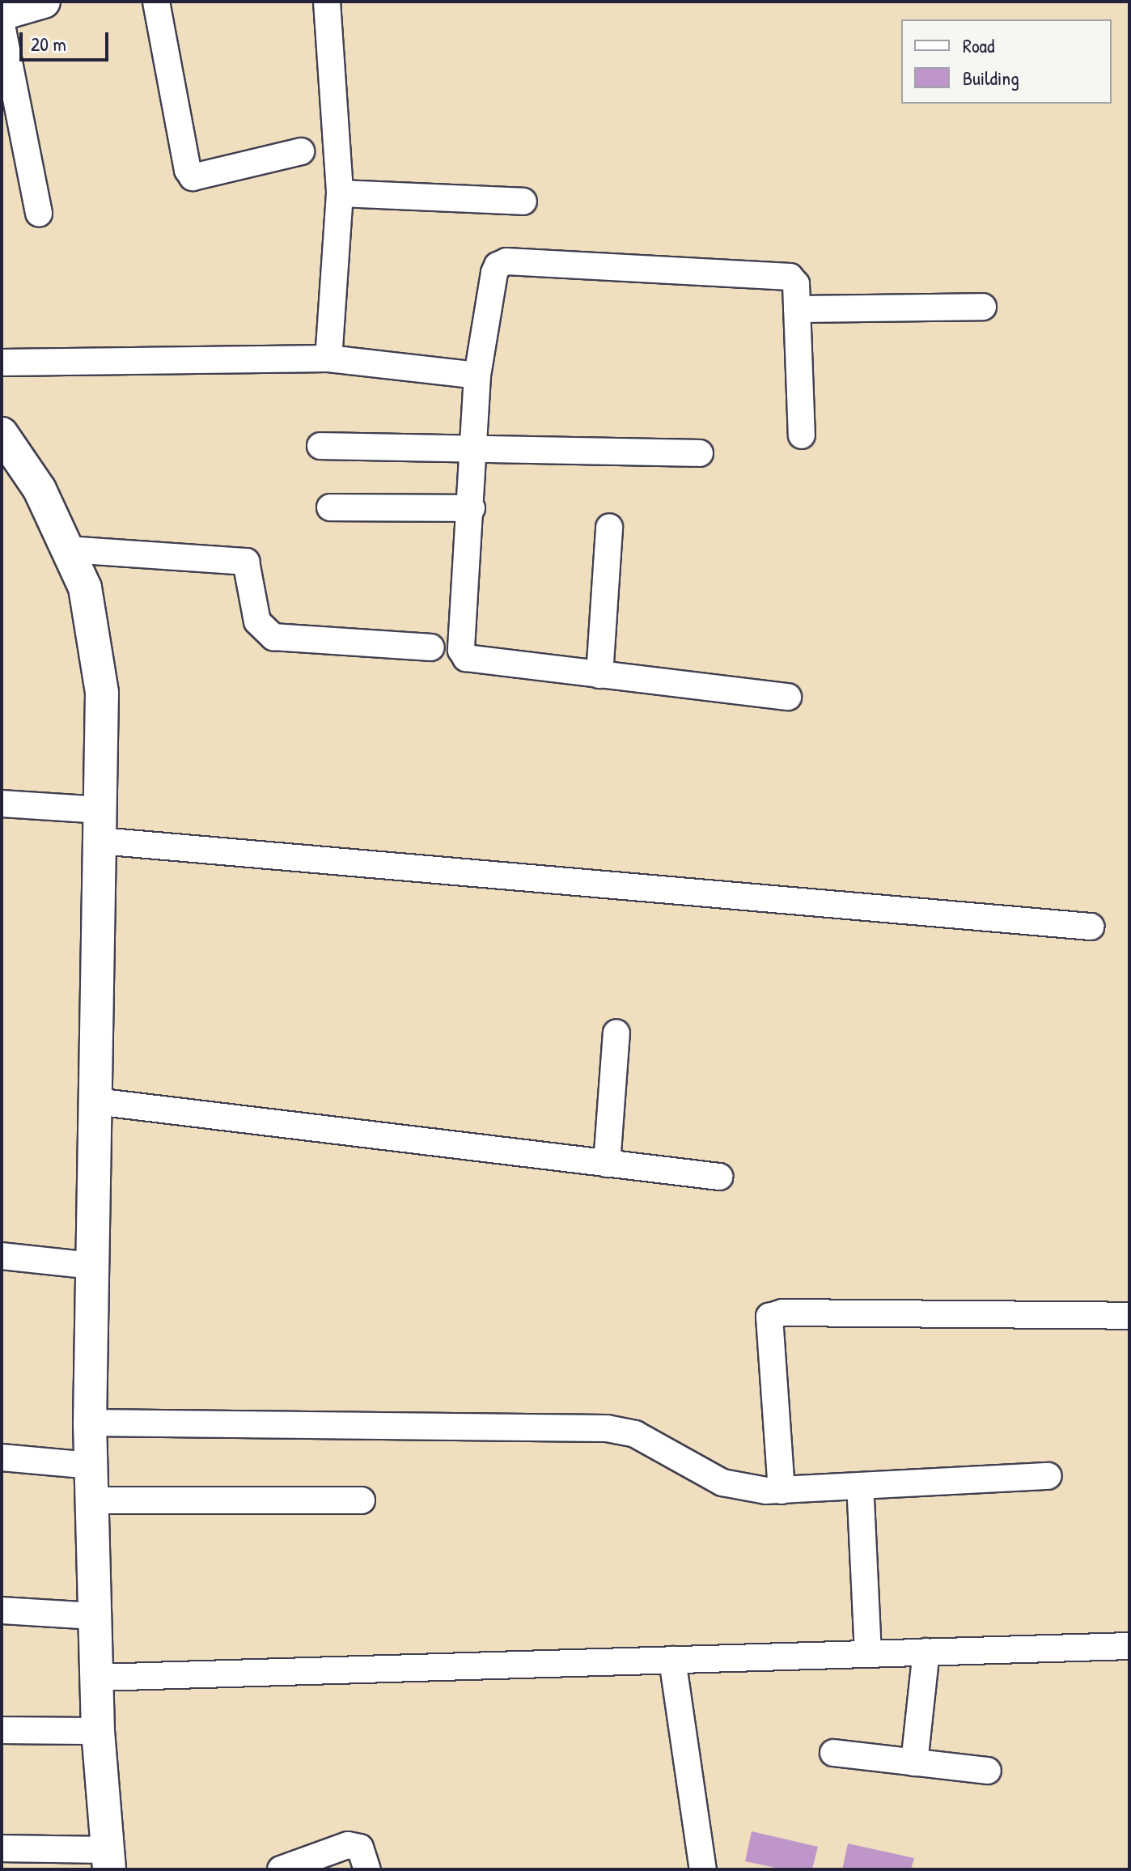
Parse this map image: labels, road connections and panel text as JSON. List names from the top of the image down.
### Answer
{
  "legend": ["Road", "Building"],
  "scale_bar": "20 m"
}
